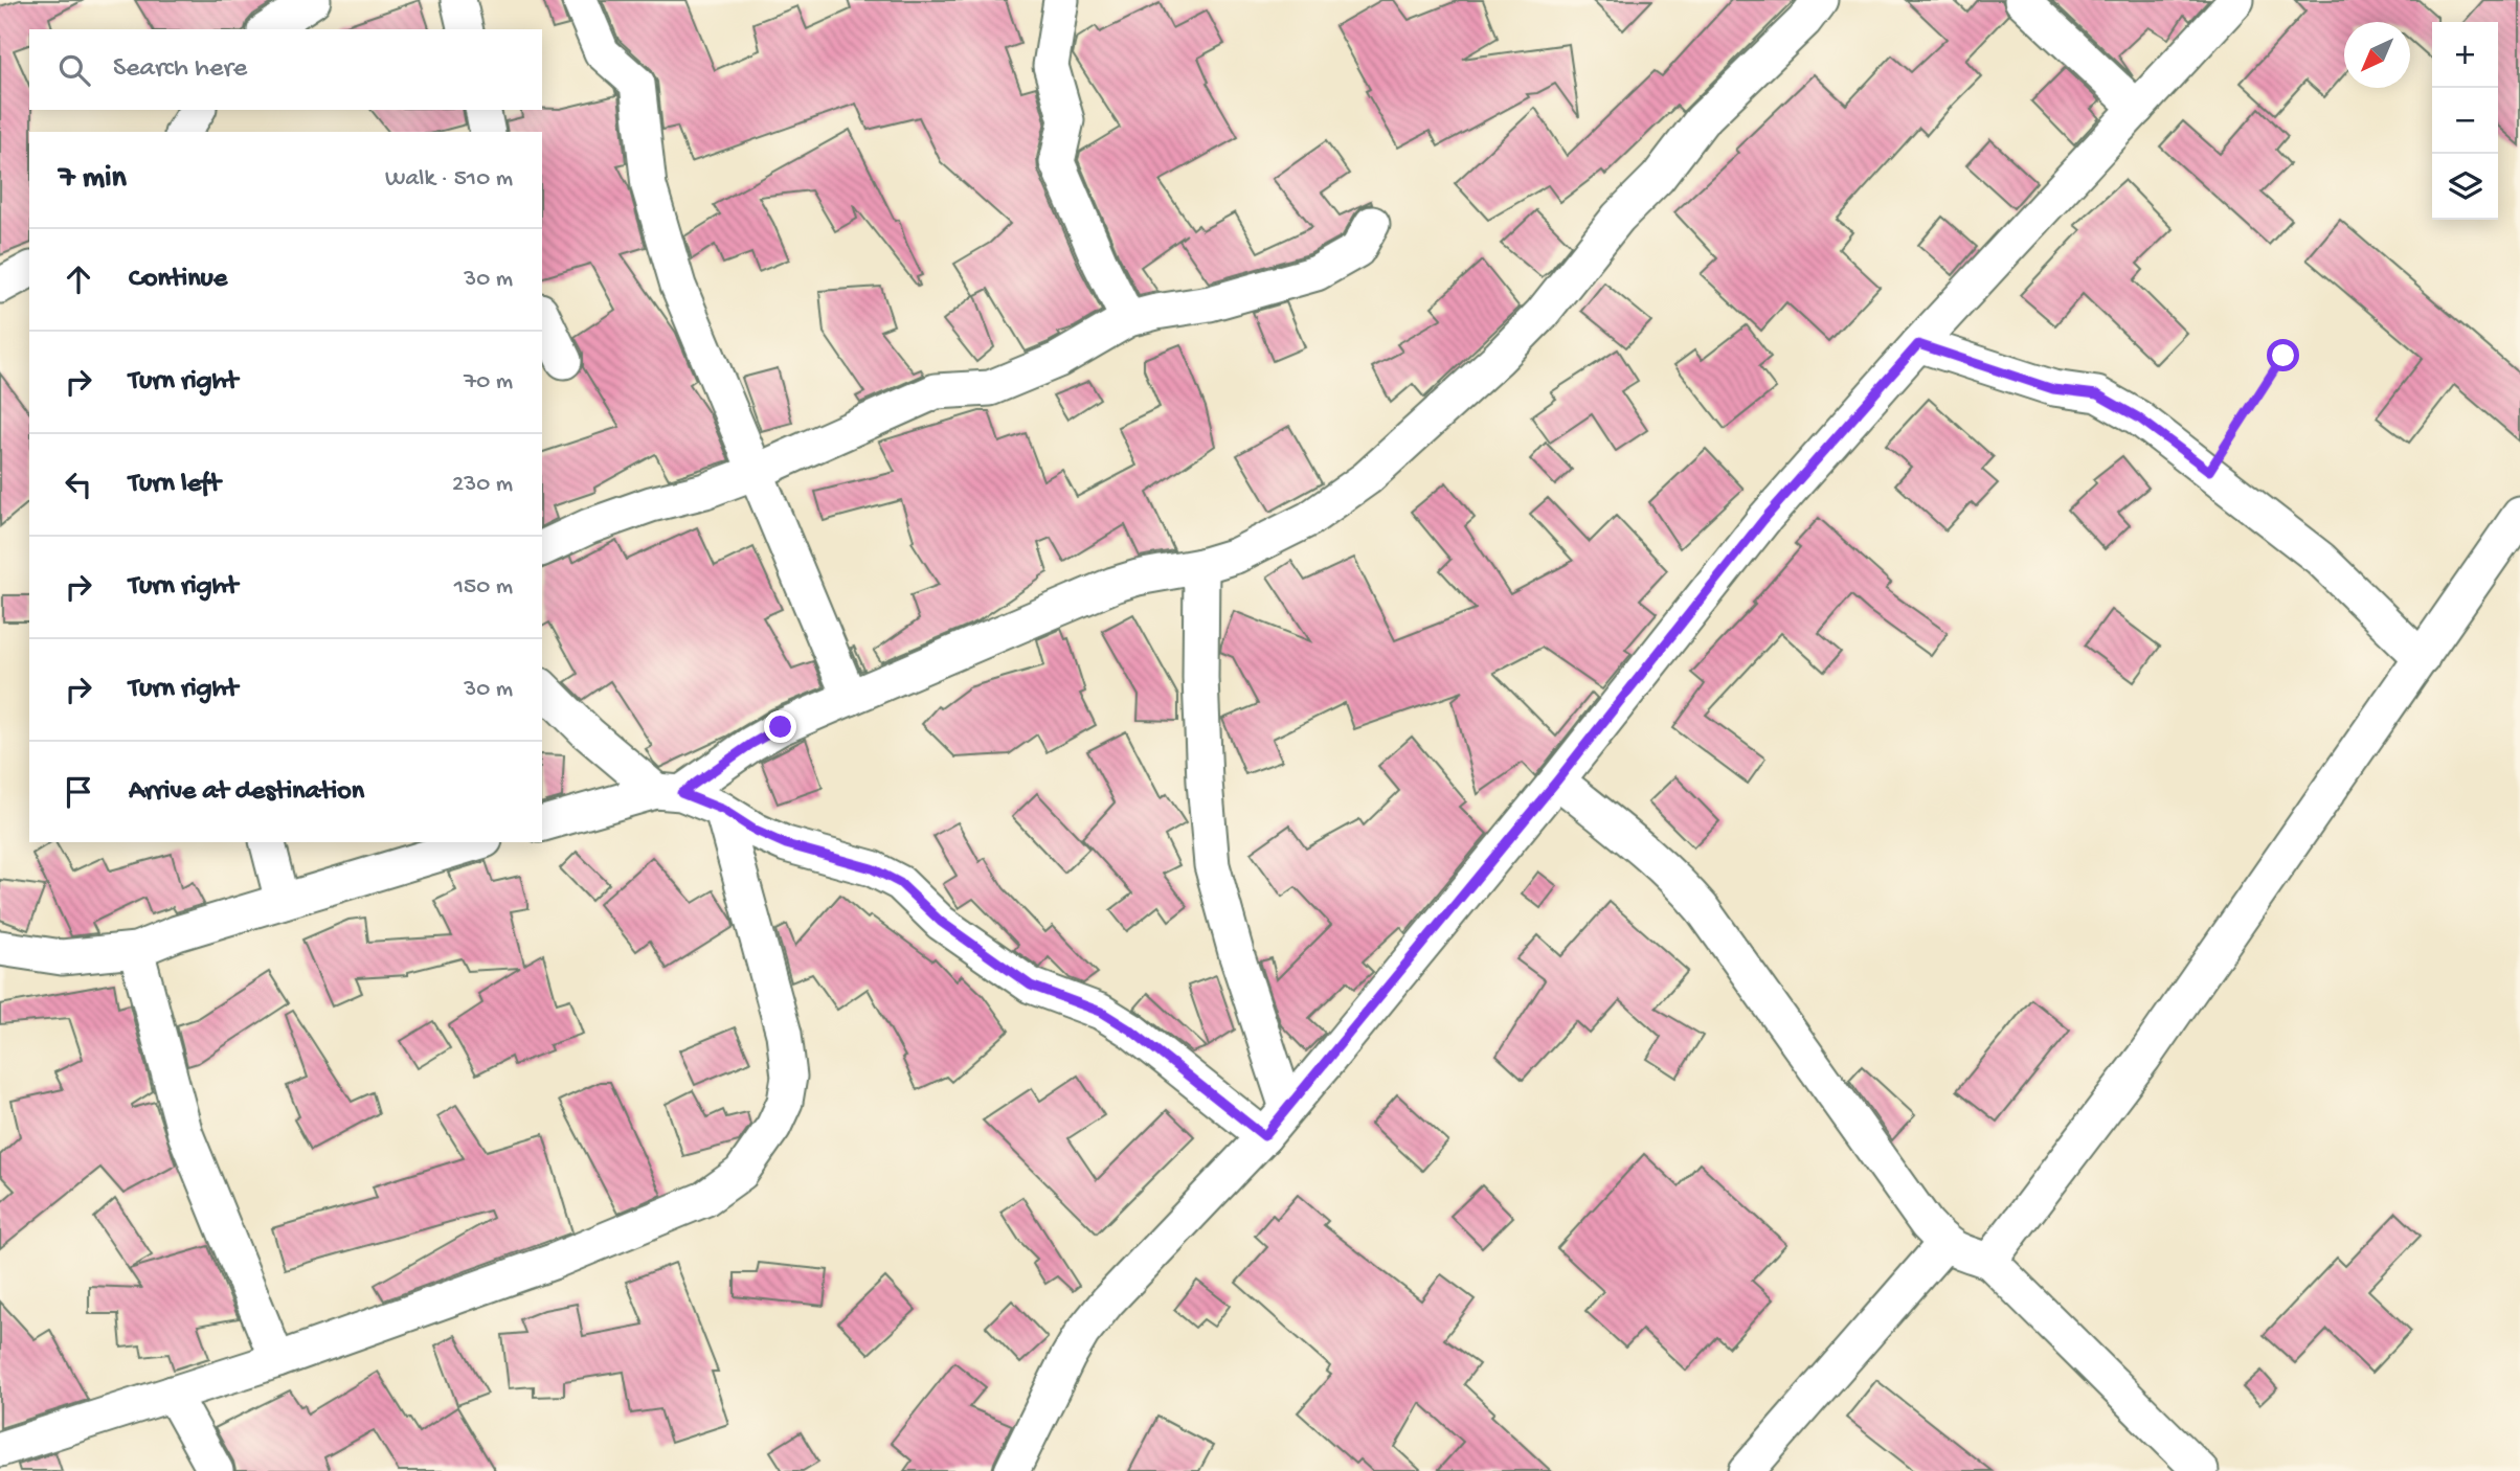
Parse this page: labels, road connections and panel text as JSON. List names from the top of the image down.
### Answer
{
  "north": "bottom left",
  "page": {
    "map_buttons": ["+", "−"],
    "search": "Search here",
    "heading": ["7 min", "Walk · 510 m"],
    "list": [
      ["Continue", "30 m"],
      ["Turn right", "70 m"],
      ["Turn left", "230 m"],
      ["Turn right", "150 m"],
      ["Turn right", "30 m"],
      "Arrive at destination"
    ]
  }
}
